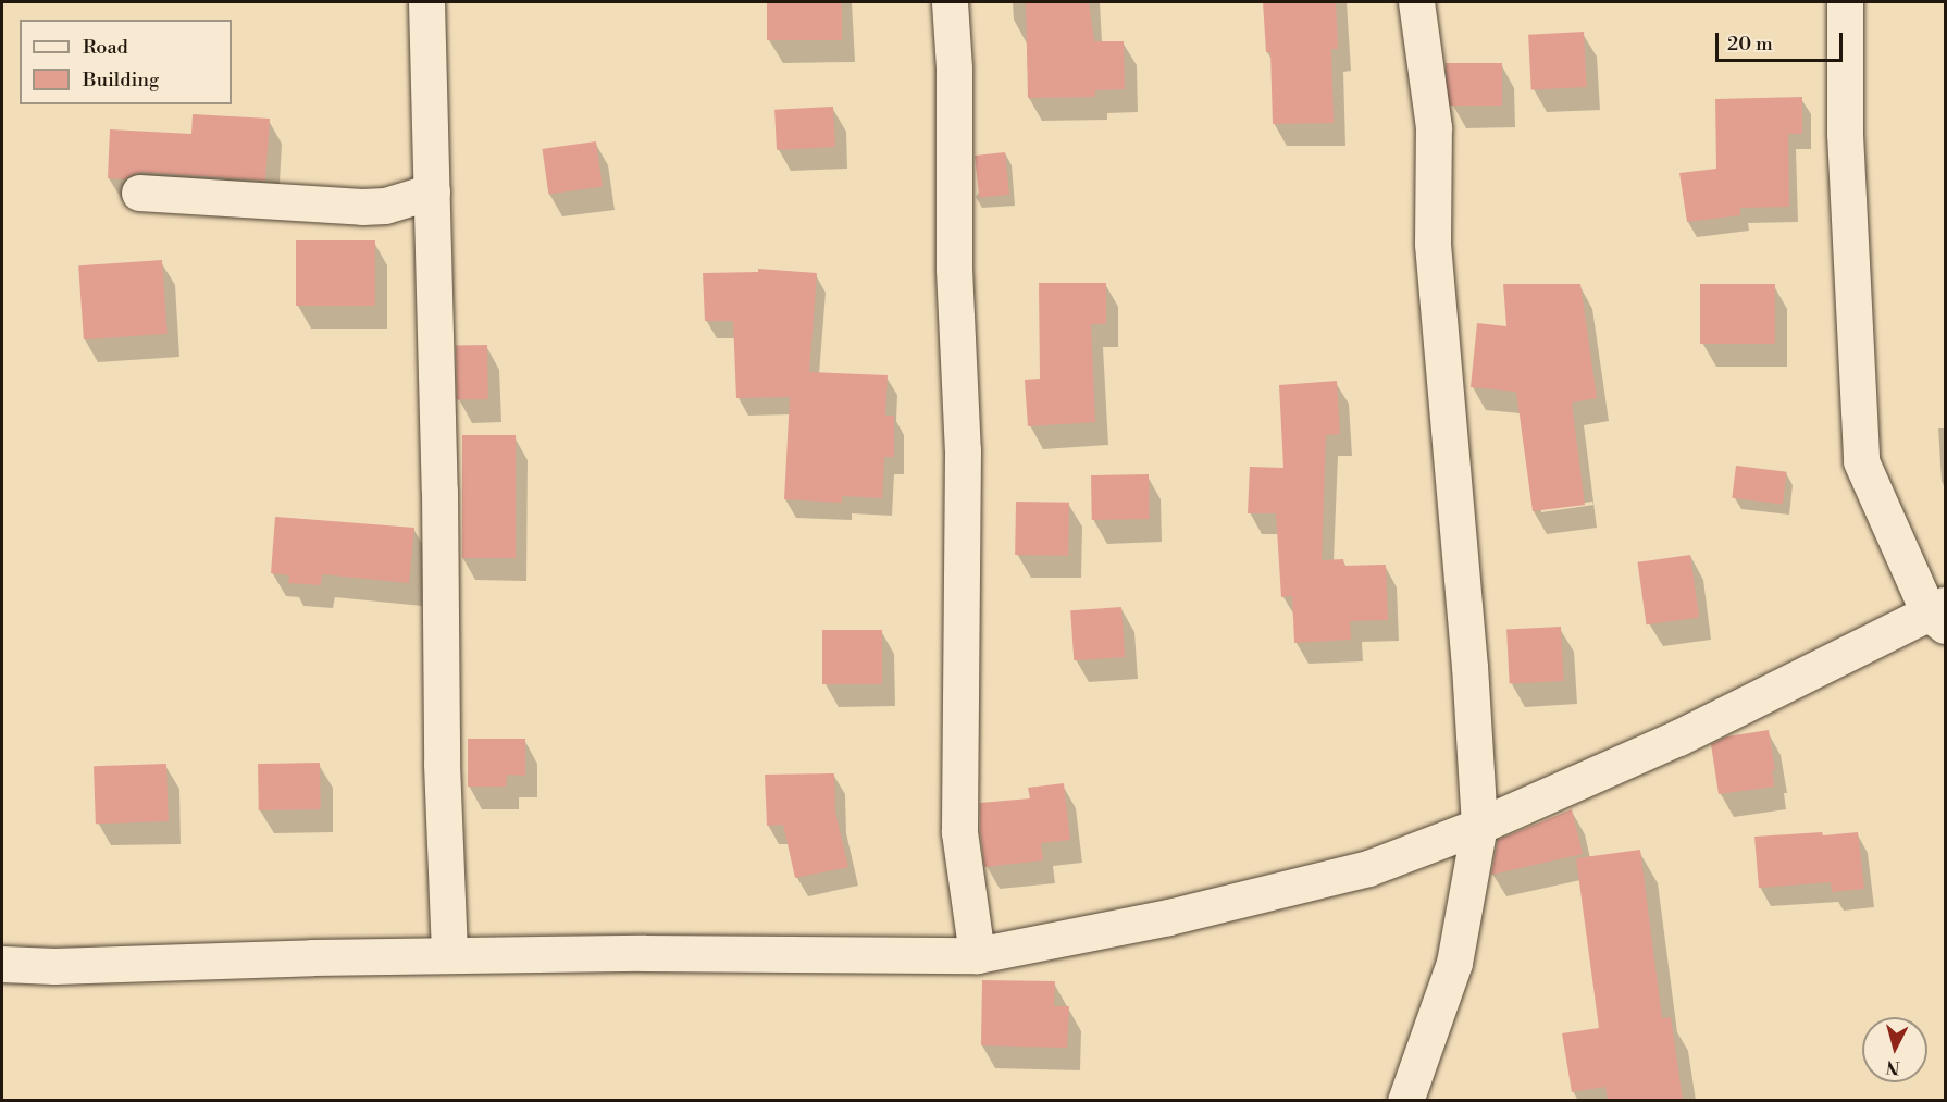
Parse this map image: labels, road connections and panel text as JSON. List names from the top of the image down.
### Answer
{
  "legend": ["Road", "Building"],
  "scale_bar": "20 m",
  "north": "bottom"
}
